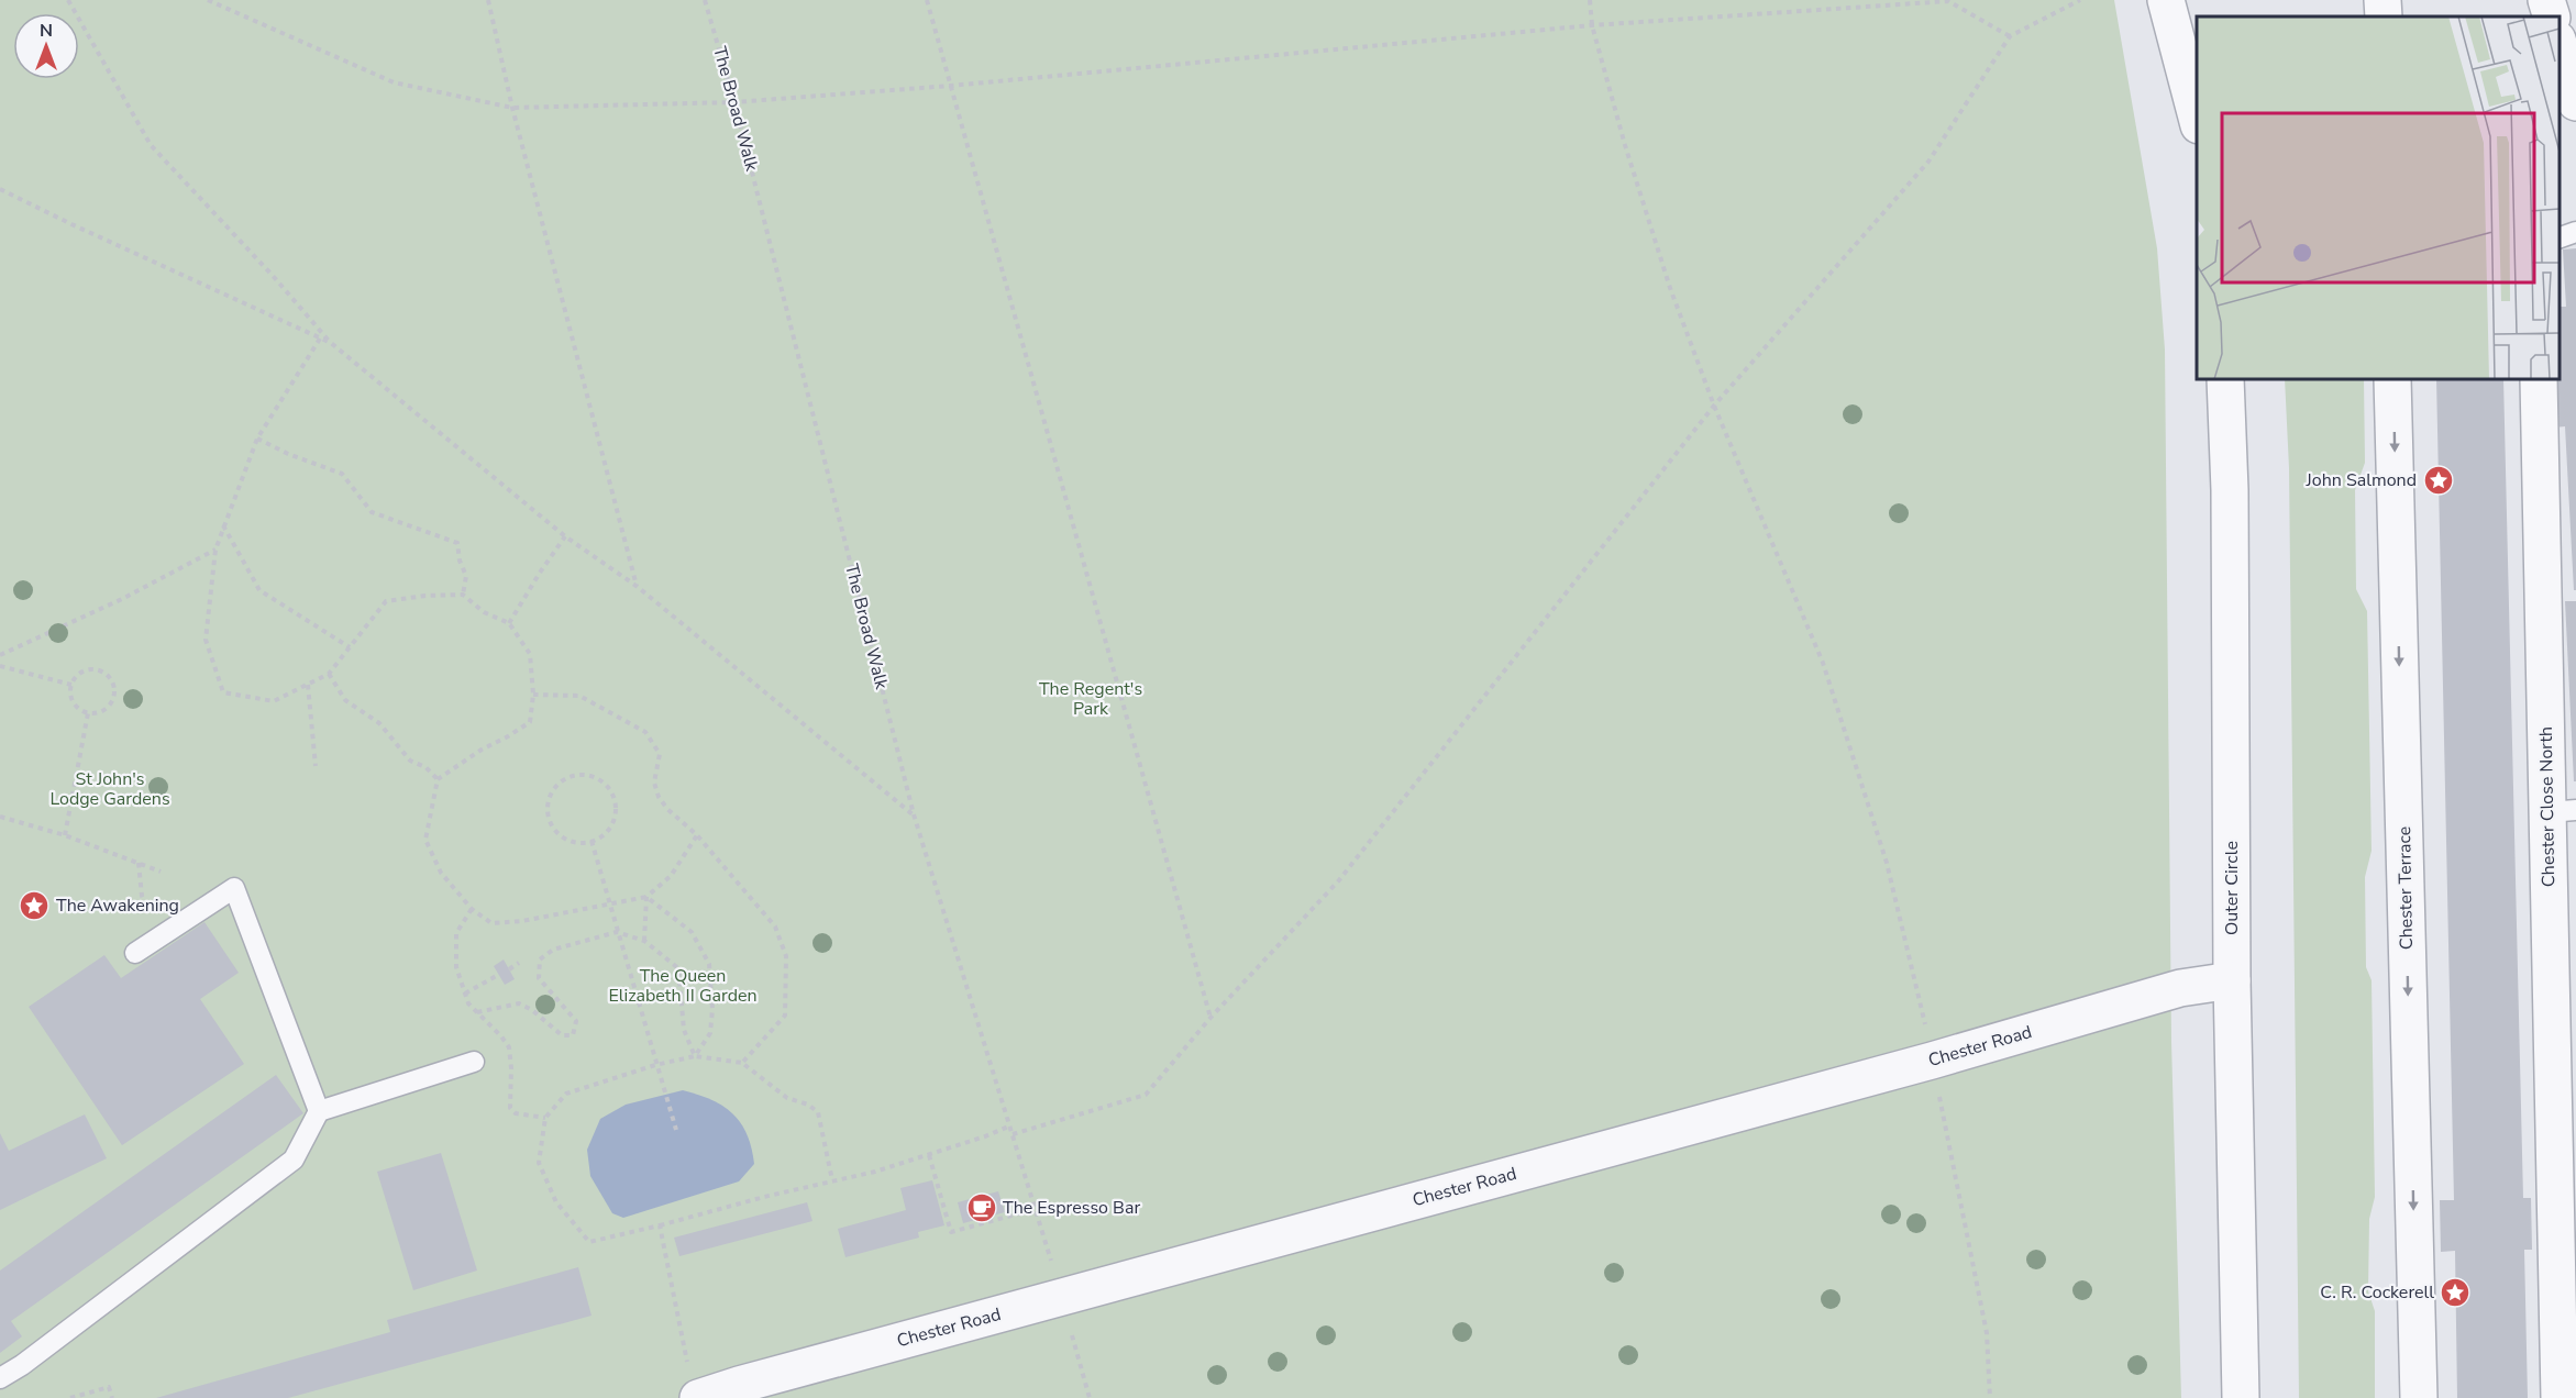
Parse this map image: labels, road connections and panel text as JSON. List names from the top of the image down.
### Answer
{
  "streets": {
    "street": [
      "Chester Close North",
      "Outer Circle",
      "Chester Terrace",
      "Chester Road"
    ],
    "path": ["The Broad Walk"]
  },
  "crossings": [
    ["Outer Circle", "Chester Road"]
  ],
  "one_way": ["Chester Terrace"],
  "parks": ["The Regent's Park", "St John's Lodge Gardens", "The Queen Elizabeth II Garden"],
  "places": {
    "place": ["John Salmond", "The Awakening", "C. R. Cockerell"],
    "cafe": ["The Espresso Bar"]
  },
  "north": "top"
}
